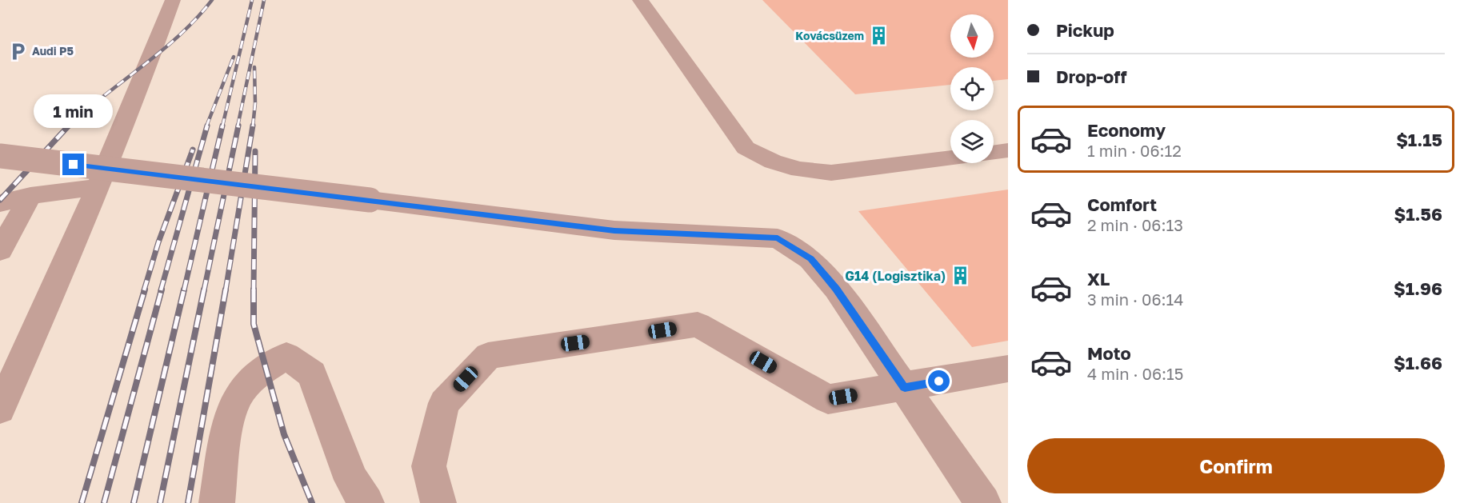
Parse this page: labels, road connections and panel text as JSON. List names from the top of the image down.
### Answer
{
  "places": {
    "building": ["Kovácsüzem", "G14 (Logisztika)"],
    "parking": ["Audi P5"]
  },
  "north": "bottom",
  "page": {
    "banner": ["Pickup", "Drop-off"],
    "bubble": "1 min",
    "list": [
      {
        "name": "Economy",
        "note": "1 min · 06:12",
        "value": "$1.15"
      },
      {
        "name": "Comfort",
        "note": "2 min · 06:13",
        "value": "$1.56"
      },
      {
        "name": "XL",
        "note": "3 min · 06:14",
        "value": "$1.96"
      },
      {
        "name": "Moto",
        "note": "4 min · 06:15",
        "value": "$1.66"
      }
    ],
    "buttons": "Confirm"
  }
}
